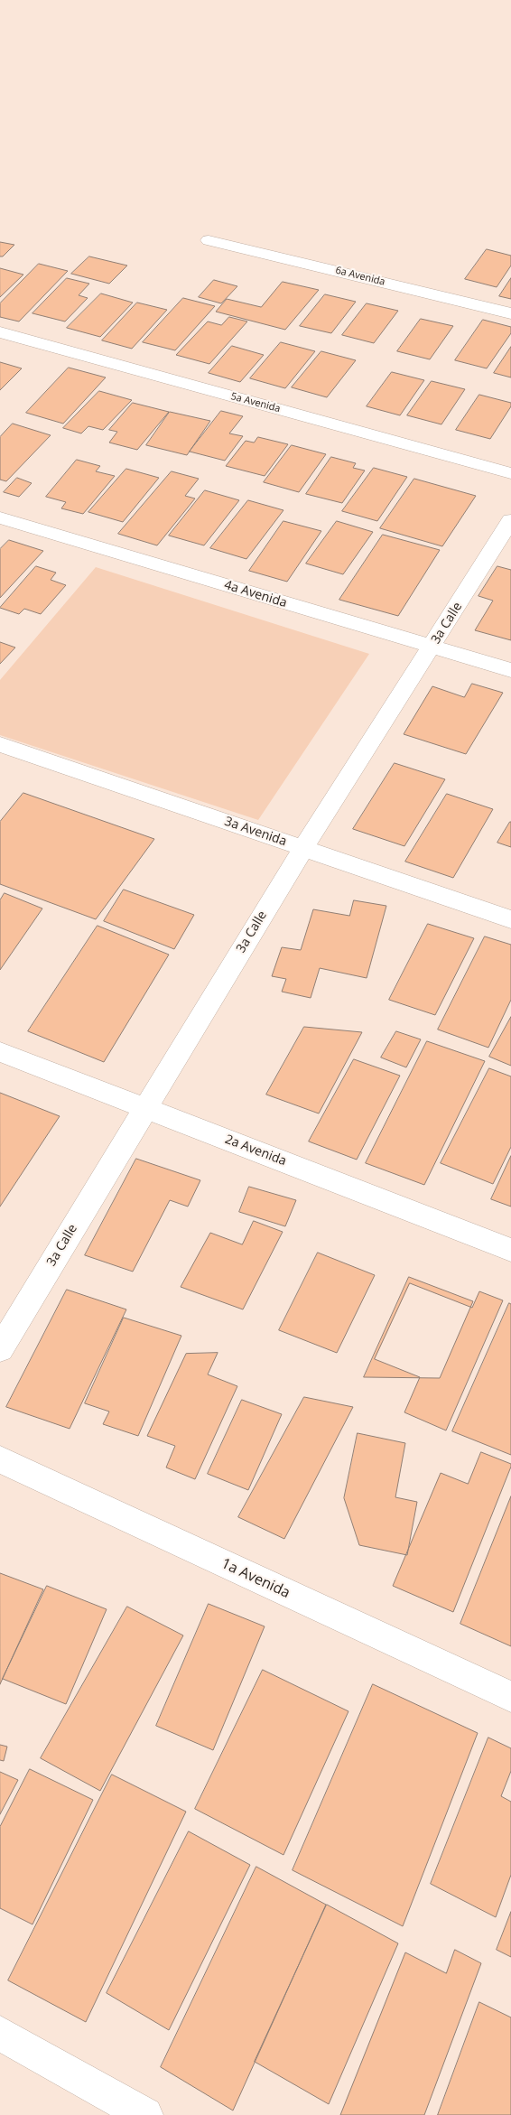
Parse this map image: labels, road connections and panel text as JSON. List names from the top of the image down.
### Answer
{
  "streets": {
    "street": [
      "6a Avenida",
      "5a Avenida",
      "4a Avenida",
      "3a Calle",
      "3a Avenida",
      "2a Avenida",
      "1a Avenida"
    ]
  },
  "crossings": [
    ["4a Avenida", "3a Calle"],
    ["3a Calle", "3a Avenida"],
    ["3a Calle", "2a Avenida"]
  ]
}
